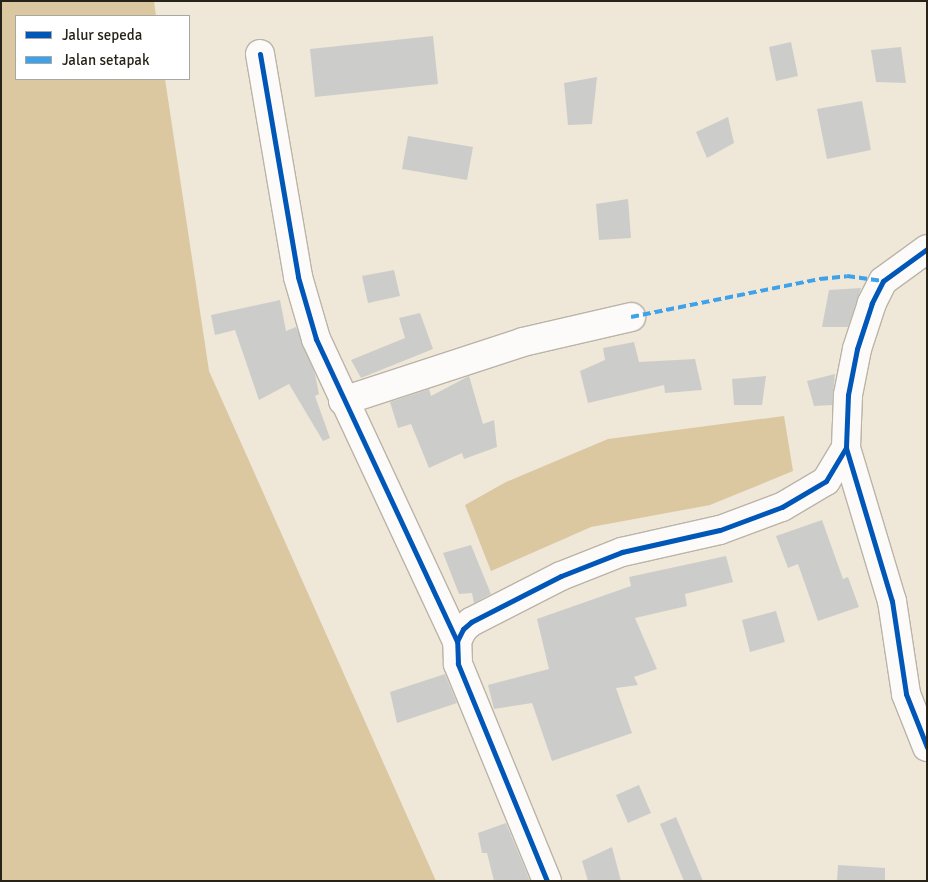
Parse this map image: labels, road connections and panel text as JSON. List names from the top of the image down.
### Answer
{
  "legend": ["Jalur sepeda", "Jalan setapak"]
}
